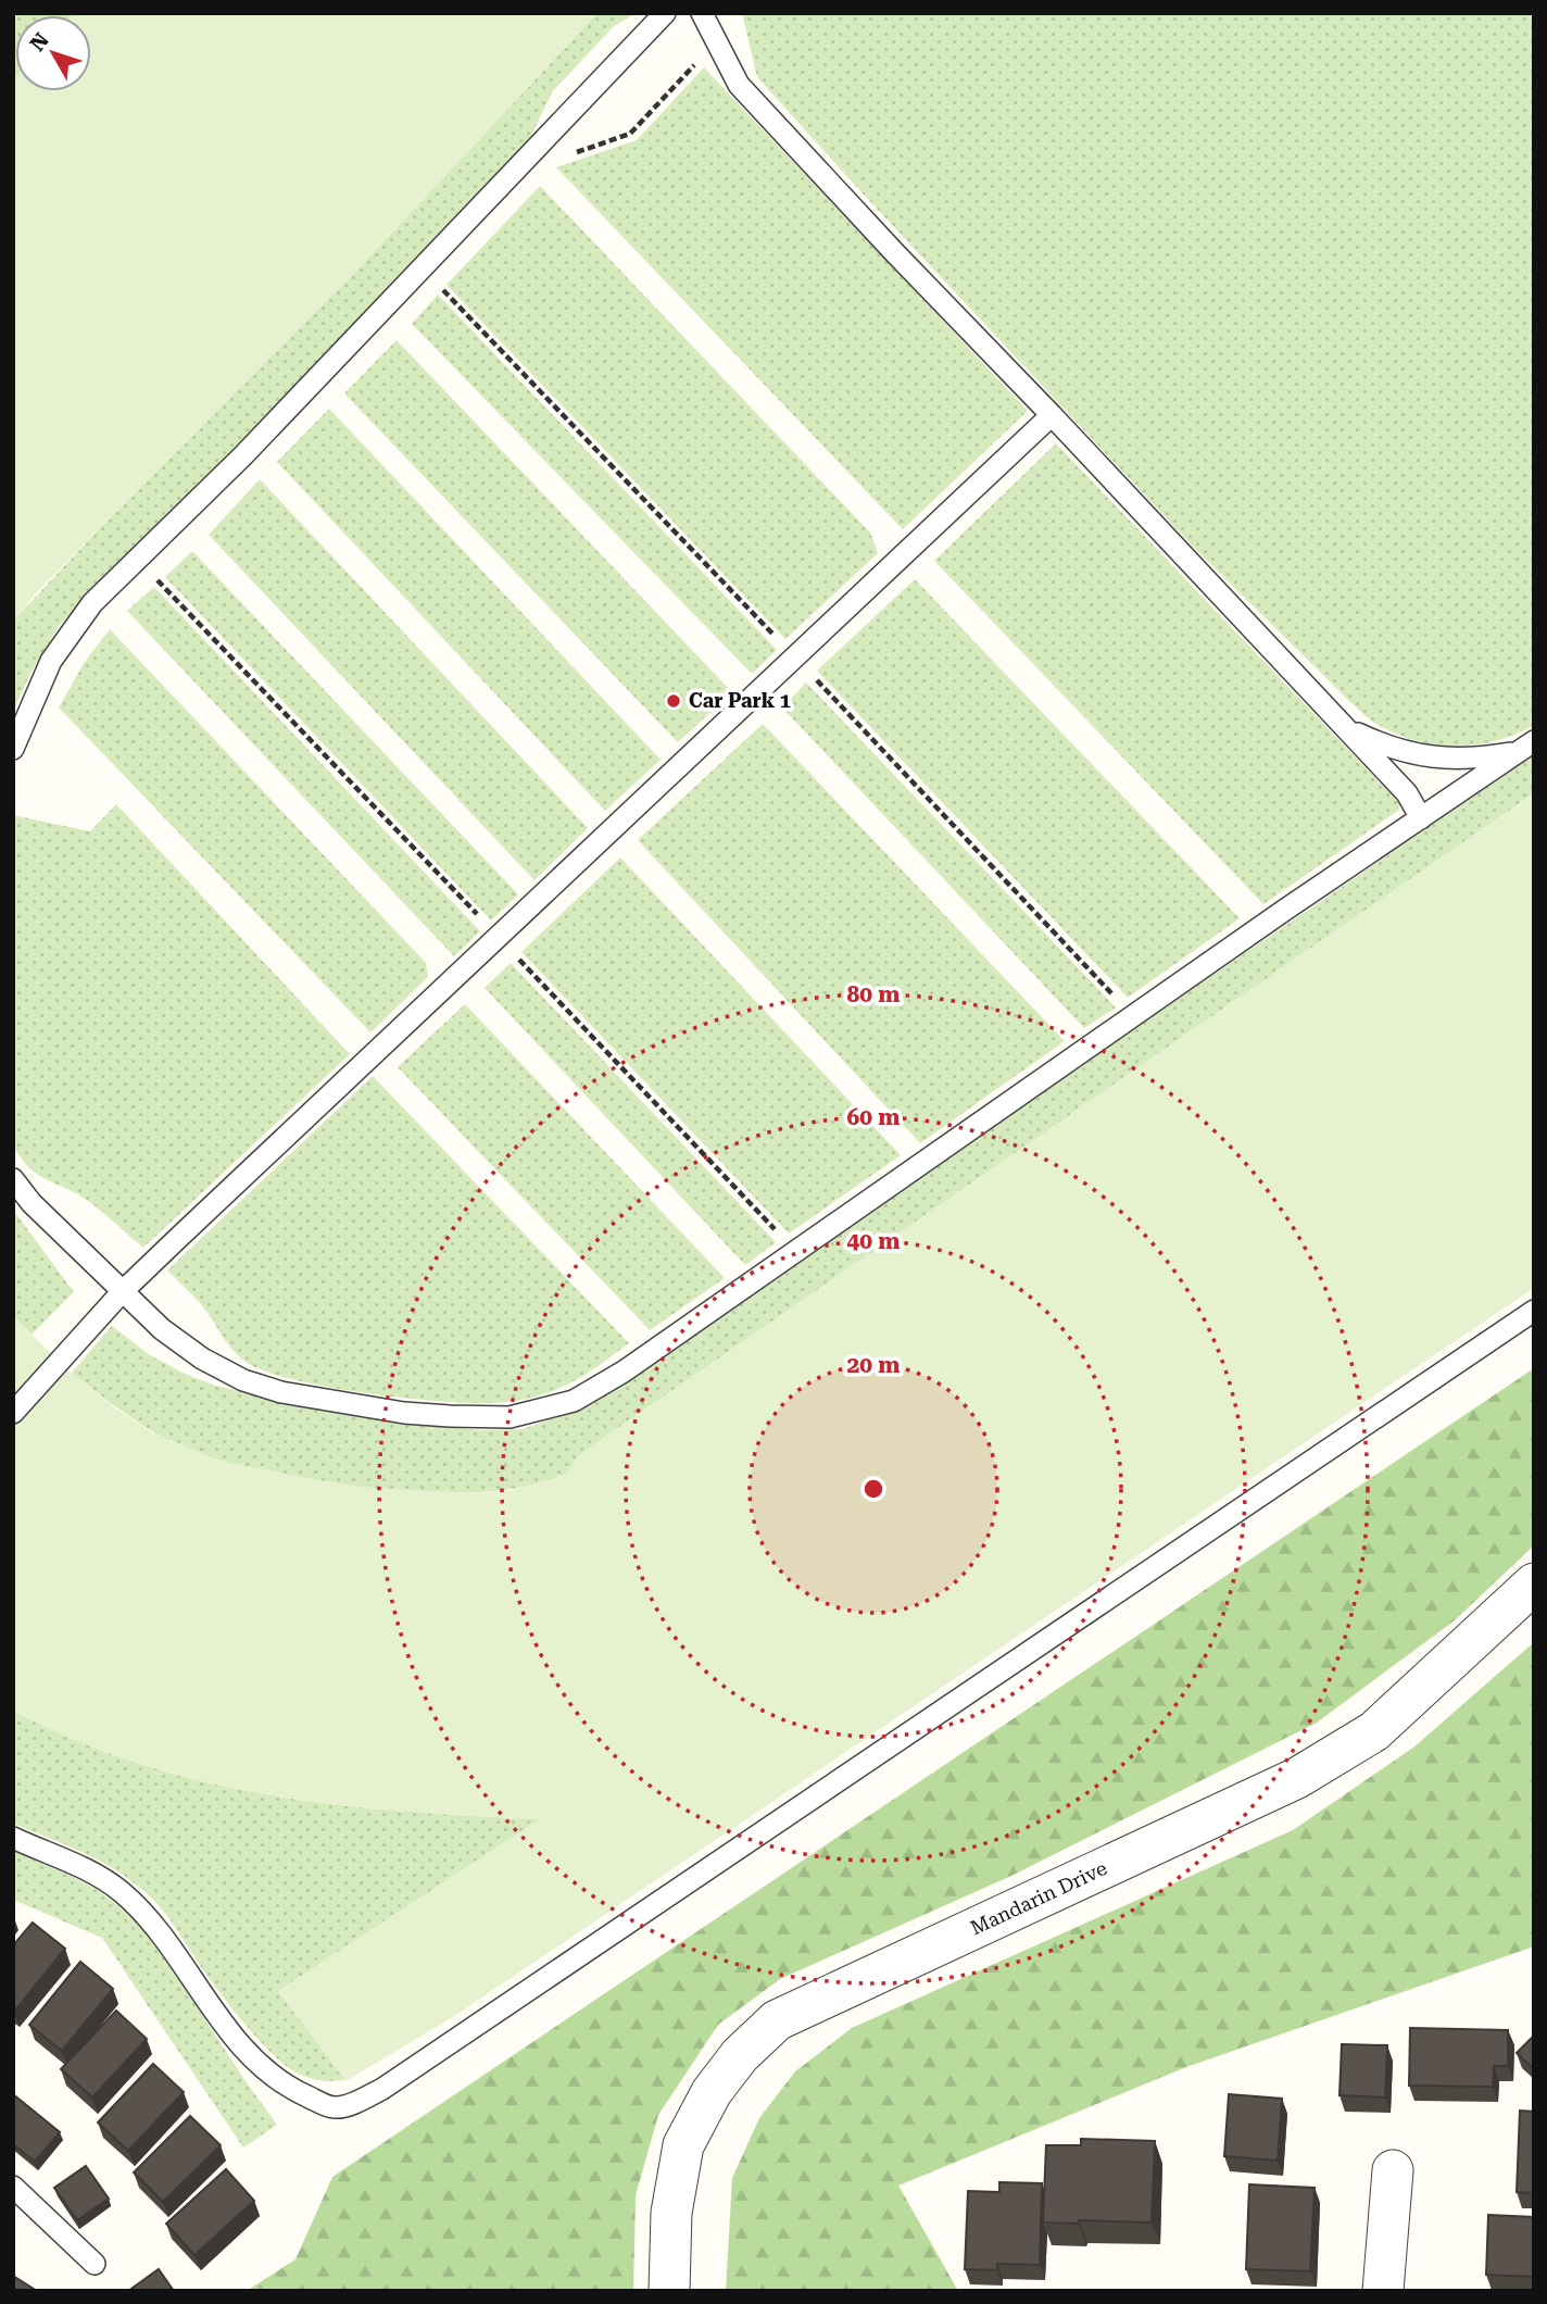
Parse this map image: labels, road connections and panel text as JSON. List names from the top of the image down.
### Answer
{
  "streets": {
    "street": ["Mandarin Drive"]
  },
  "places": ["Car Park 1"],
  "north": "top left",
  "rings": [
    "80 m",
    "60 m",
    "40 m",
    "20 m"
  ]
}
